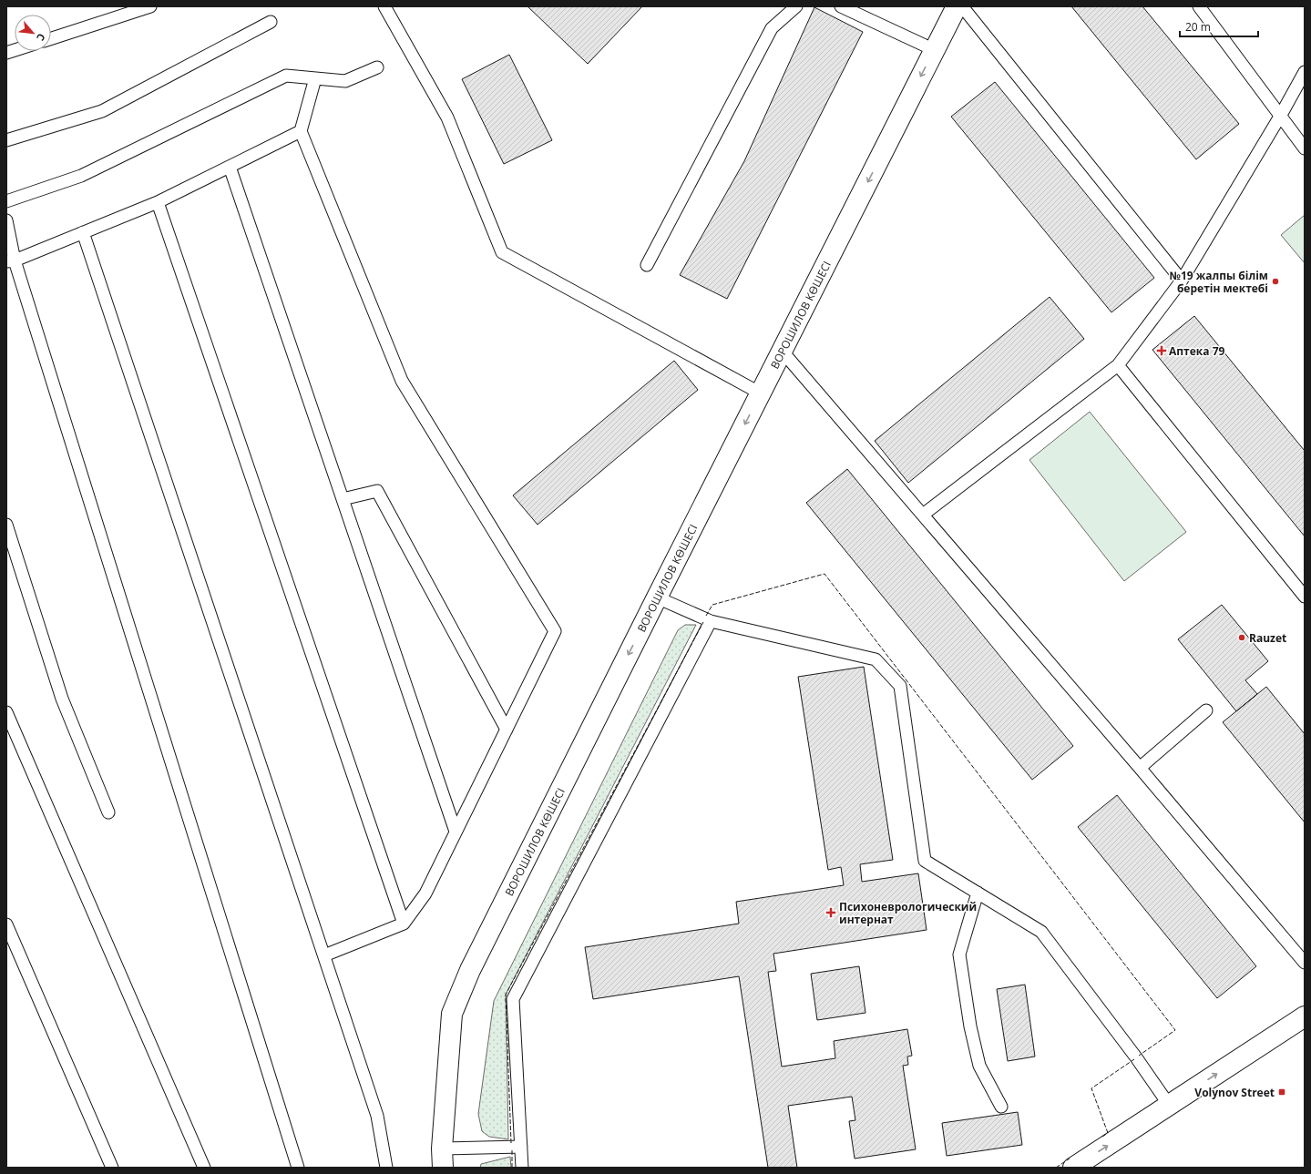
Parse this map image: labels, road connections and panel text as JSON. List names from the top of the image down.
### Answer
{
  "streets": {
    "street": ["ВОРОШИЛОВ КӨШЕСІ"]
  },
  "one_way": ["ВОРОШИЛОВ КӨШЕСІ"],
  "places": {
    "other": ["№19 жалпы білім беретін мектебі", "Rauzet"],
    "health": ["Аптека 79", "Психоневрологический интернат"],
    "transit": ["Volynov Street"]
  },
  "scale_bar": "20 m",
  "north": "bottom right"
}
